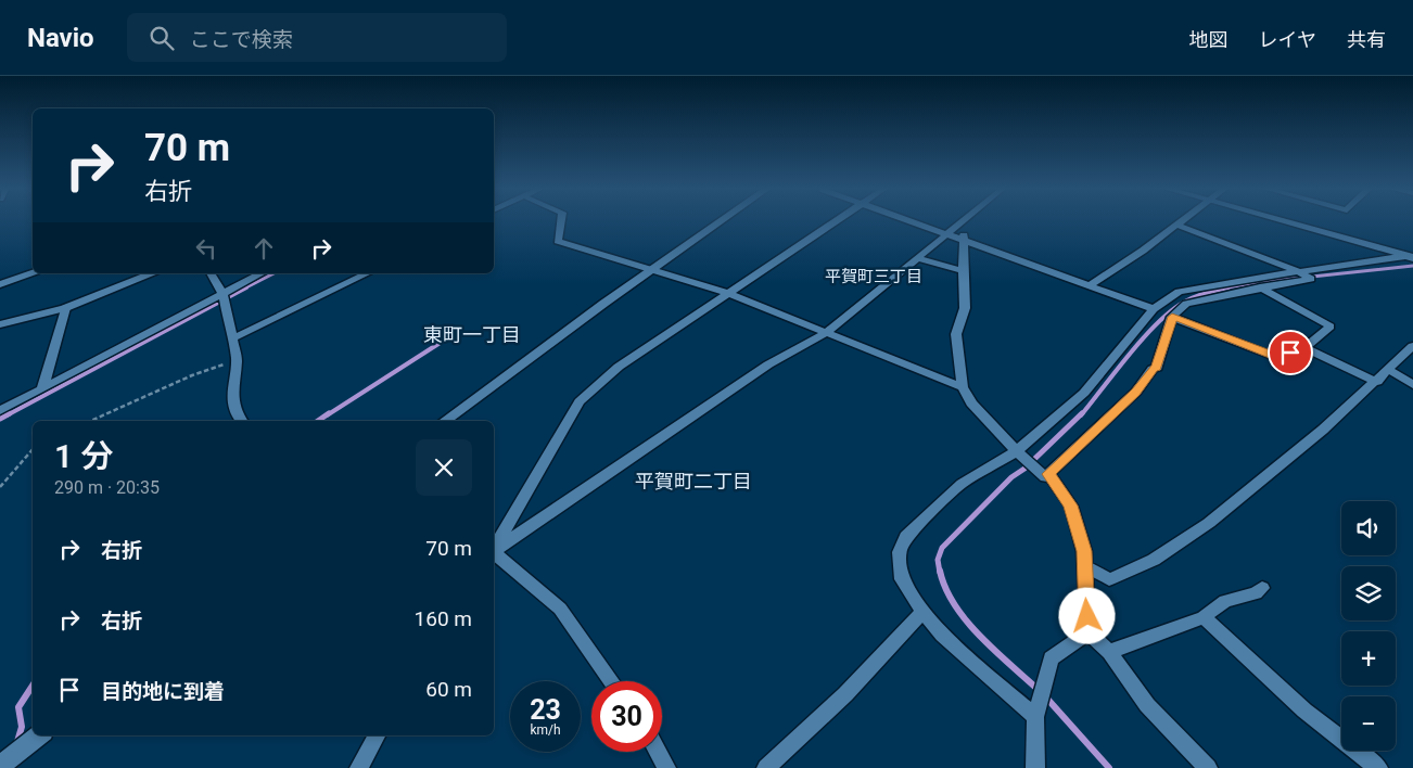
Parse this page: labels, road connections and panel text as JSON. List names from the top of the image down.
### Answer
{
  "districts": ["平賀町三丁目", "東町一丁目", "平賀町二丁目"],
  "page": {
    "header": "Navio",
    "search": "ここで検索",
    "nav": ["地図", "レイヤ", "共有"],
    "turn": ["70 m", "右折"],
    "heading": ["1 分", "290 m · 20:35"],
    "map_buttons": ["+", "−"],
    "list": [
      {
        "name": "右折",
        "value": "70 m"
      },
      {
        "name": "右折",
        "value": "160 m"
      },
      {
        "name": "目的地に到着",
        "value": "60 m"
      }
    ],
    "speed": "23 km/h",
    "limit": "30"
  }
}
